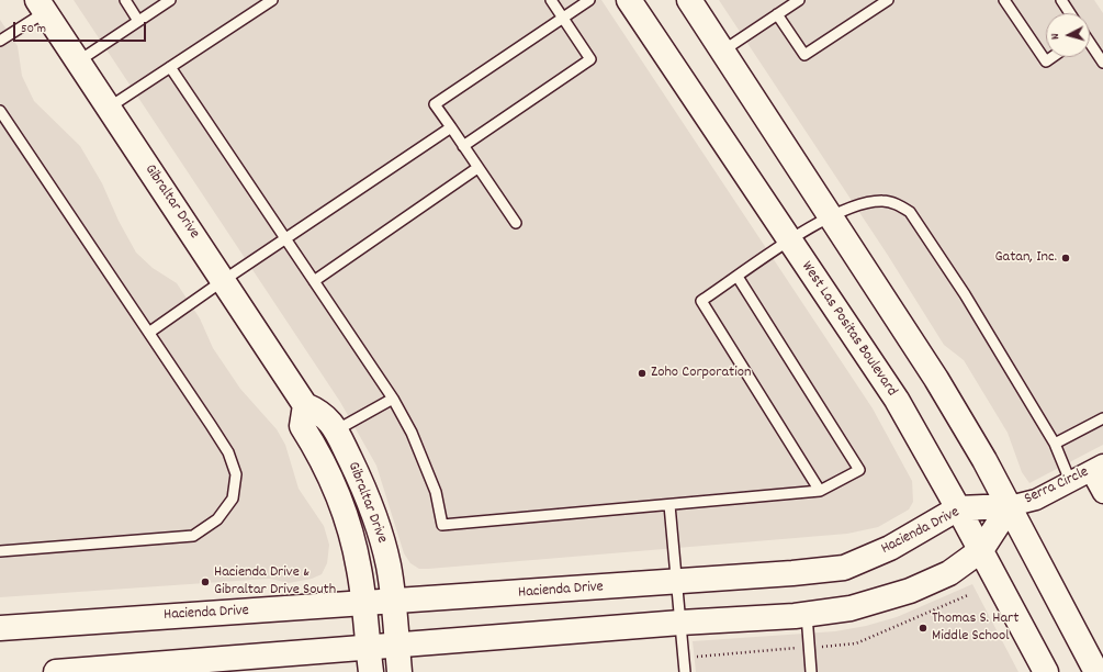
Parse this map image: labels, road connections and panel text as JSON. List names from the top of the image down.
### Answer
{
  "streets": {
    "main road": ["Gibraltar Drive", "West Las Positas Boulevard", "Hacienda Drive"],
    "street": ["Serra Circle"]
  },
  "crossings": [
    ["Gibraltar Drive", "Hacienda Drive"],
    ["West Las Positas Boulevard", "Hacienda Drive"],
    ["Serra Circle", "Hacienda Drive"]
  ],
  "places": [
    "Gatan, Inc.",
    "Zoho Corporation",
    "Hacienda Drive & Gibraltar Drive South",
    "Thomas S. Hart Middle School"
  ],
  "scale_bar": "50 m",
  "north": "left"
}
